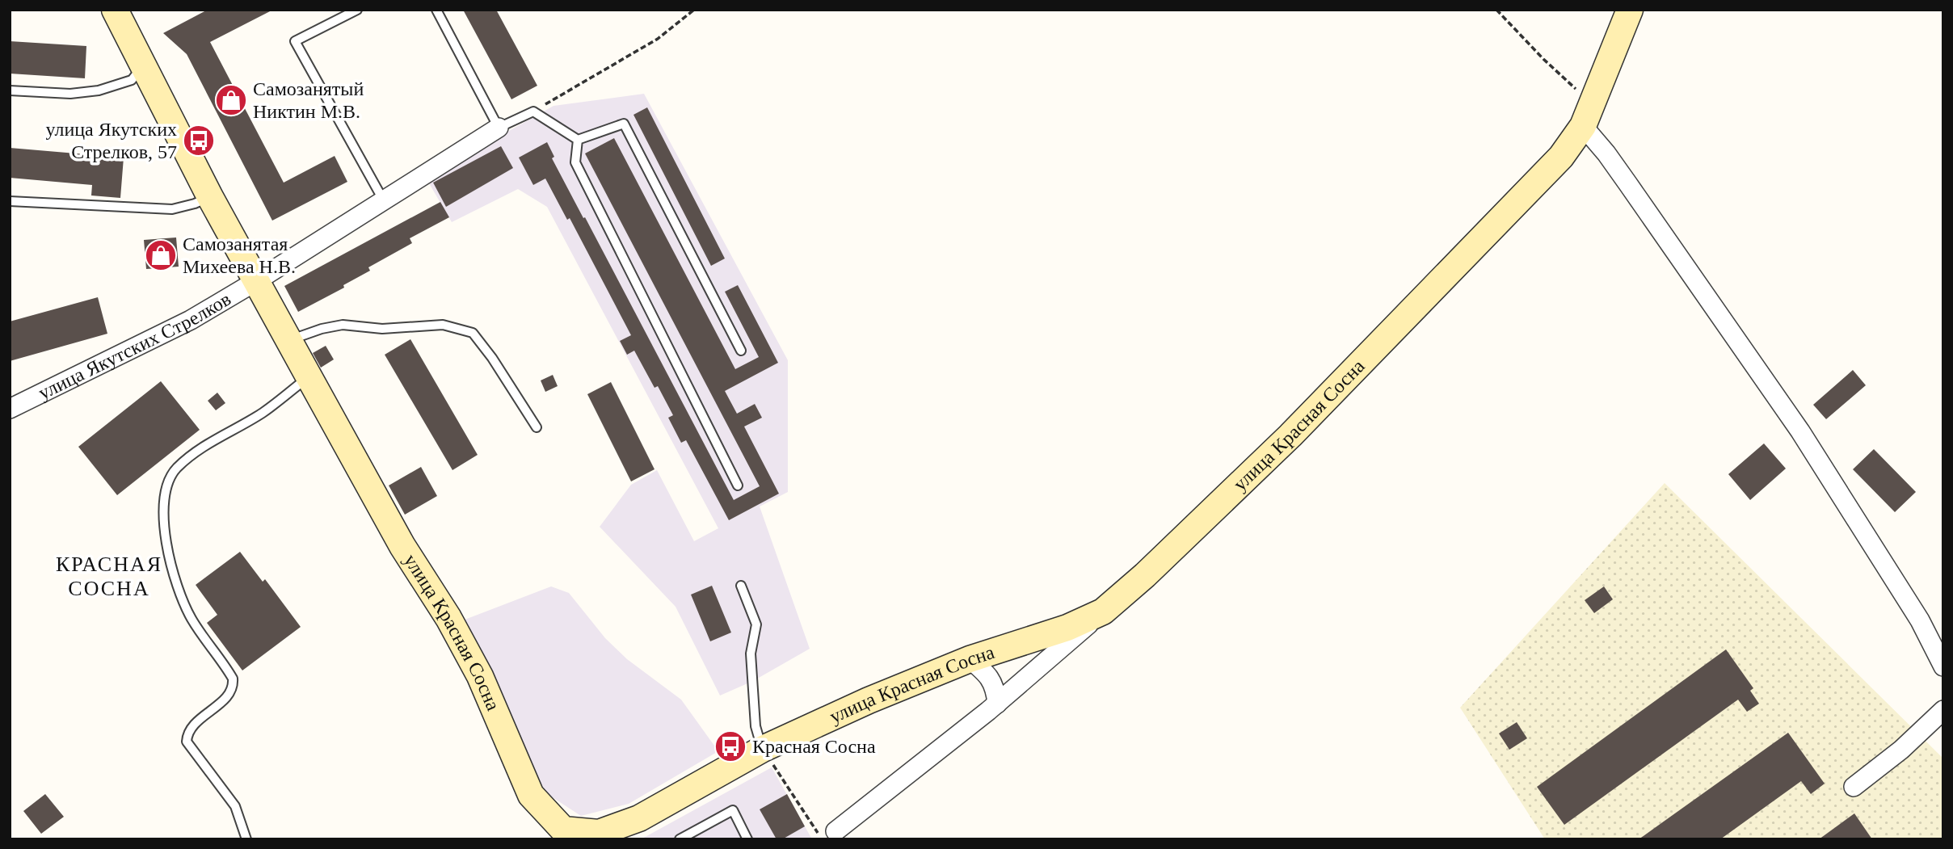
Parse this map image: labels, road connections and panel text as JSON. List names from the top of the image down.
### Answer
{
  "streets": {
    "street": ["улица Якутских Стрелков", "улица Красная Сосна"]
  },
  "crossings": [
    ["улица Якутских Стрелков", "улица Красная Сосна"]
  ],
  "districts": ["КРАСНАЯ СОСНА"],
  "places": {
    "shop": ["Самозанятый Никтин М.В.", "Самозанятая Михеева Н.В."],
    "bus stop": ["улица Якутских Стрелков, 57", "Красная Сосна"]
  }
}
